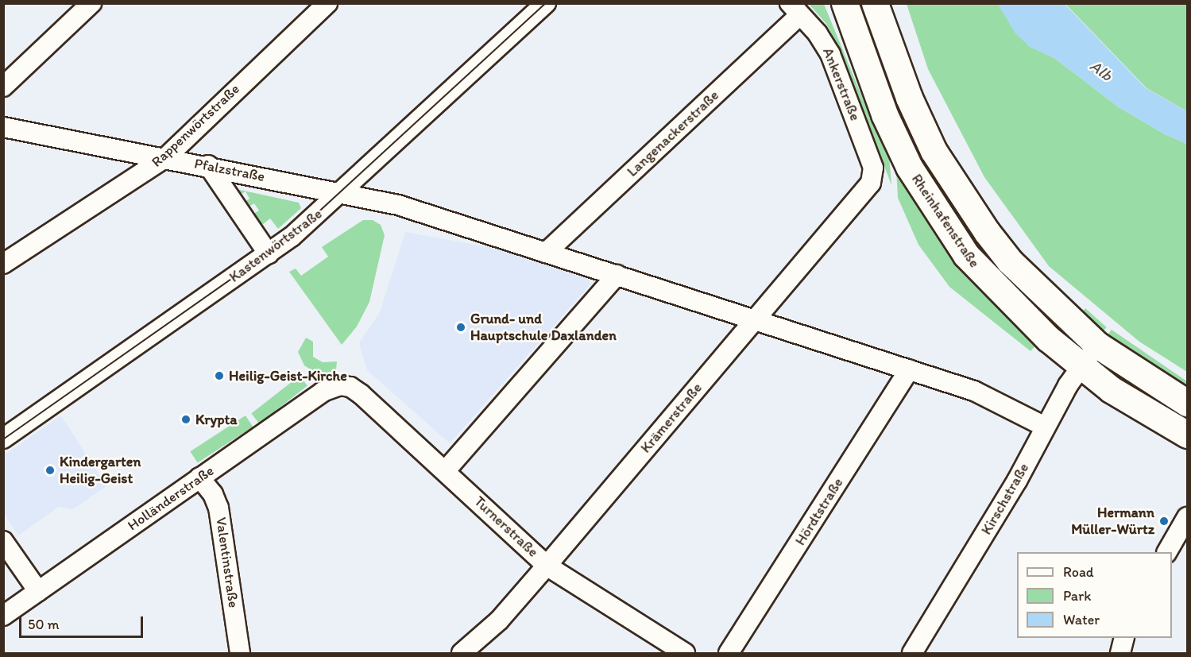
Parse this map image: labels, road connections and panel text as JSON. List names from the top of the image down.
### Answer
{
  "streets": {
    "main road": ["Rheinhafenstraße"],
    "street": [
      "Ankerstraße",
      "Rappenwörtstraße",
      "Langenackerstraße",
      "Pfalzstraße",
      "Kastenwörtstraße",
      "Krämerstraße",
      "Holländerstraße",
      "Kirschstraße",
      "Hördtstraße",
      "Turnerstraße",
      "Valentinstraße"
    ]
  },
  "crossings": [
    ["Ankerstraße", "Langenackerstraße"],
    ["Ankerstraße", "Krämerstraße"],
    ["Rappenwörtstraße", "Pfalzstraße"],
    ["Langenackerstraße", "Pfalzstraße"],
    ["Pfalzstraße", "Kastenwörtstraße"],
    ["Pfalzstraße", "Krämerstraße"],
    ["Pfalzstraße", "Kirschstraße"],
    ["Pfalzstraße", "Hördtstraße"],
    ["Rheinhafenstraße", "Kirschstraße"],
    ["Krämerstraße", "Turnerstraße"],
    ["Holländerstraße", "Turnerstraße"],
    ["Holländerstraße", "Valentinstraße"]
  ],
  "water": ["Alb"],
  "places": [
    "Grund- und Hauptschule Daxlanden",
    "Heilig-Geist-Kirche",
    "Krypta",
    "Kindergarten Heilig-Geist",
    "Hermann Müller-Würtz"
  ],
  "legend": ["Road", "Park", "Water"],
  "scale_bar": "50 m"
}
